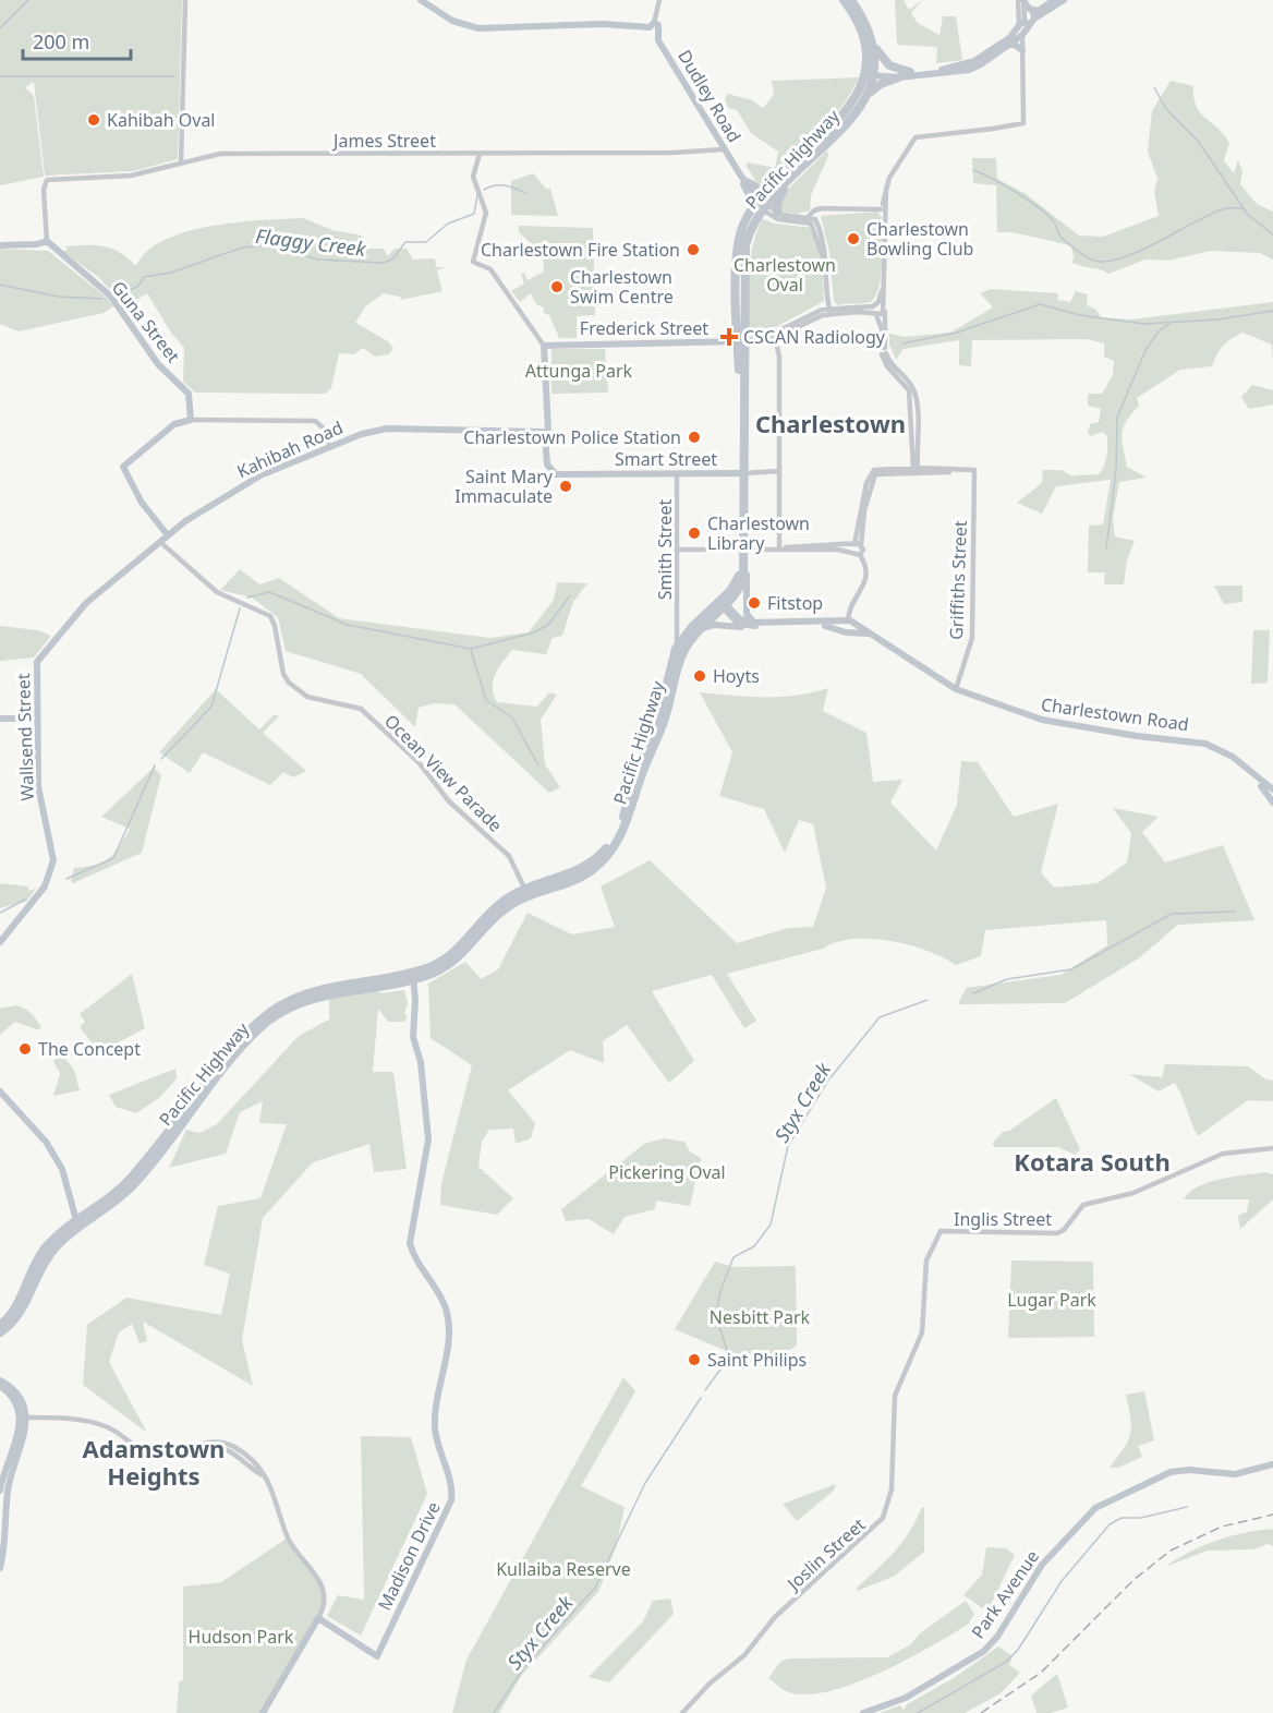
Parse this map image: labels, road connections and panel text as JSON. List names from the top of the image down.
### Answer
{
  "streets": {
    "highway": ["Pacific Highway"],
    "main road": [
      "Dudley Road",
      "Guna Street",
      "Frederick Street",
      "Kahibah Road",
      "Smart Street",
      "Charlestown Road",
      "Wallsend Street",
      "Madison Drive",
      "Park Avenue"
    ],
    "street": [
      "James Street",
      "Smith Street",
      "Griffiths Street",
      "Ocean View Parade",
      "Inglis Street",
      "Joslin Street"
    ]
  },
  "crossings": [
    ["Dudley Road", "James Street"],
    ["Dudley Road", "Pacific Highway"],
    ["James Street", "Guna Street"],
    ["Pacific Highway", "Frederick Street"],
    ["Pacific Highway", "Smart Street"],
    ["Pacific Highway", "Smith Street"],
    ["Pacific Highway", "Charlestown Road"],
    ["Pacific Highway", "Ocean View Parade"],
    ["Pacific Highway", "Madison Drive"],
    ["Kahibah Road", "Smart Street"],
    ["Kahibah Road", "Wallsend Street"],
    ["Kahibah Road", "Ocean View Parade"],
    ["Smart Street", "Smith Street"],
    ["Griffiths Street", "Charlestown Road"],
    ["Inglis Street", "Joslin Street"]
  ],
  "districts": ["Charlestown", "Kotara South", "Adamstown Heights"],
  "water": ["Flaggy Creek", "Styx Creek"],
  "parks": [
    "Charlestown Oval",
    "Attunga Park",
    "Pickering Oval",
    "Lugar Park",
    "Nesbitt Park",
    "Kullaiba Reserve",
    "Hudson Park"
  ],
  "places": {
    "other": [
      "Kahibah Oval",
      "Charlestown Bowling Club",
      "Charlestown Fire Station",
      "Charlestown Swim Centre",
      "Charlestown Police Station",
      "Saint Mary Immaculate",
      "Charlestown Library",
      "Fitstop",
      "Hoyts",
      "The Concept",
      "Saint Philips"
    ],
    "health": ["CSCAN Radiology"]
  },
  "scale_bar": "200 m"
}
